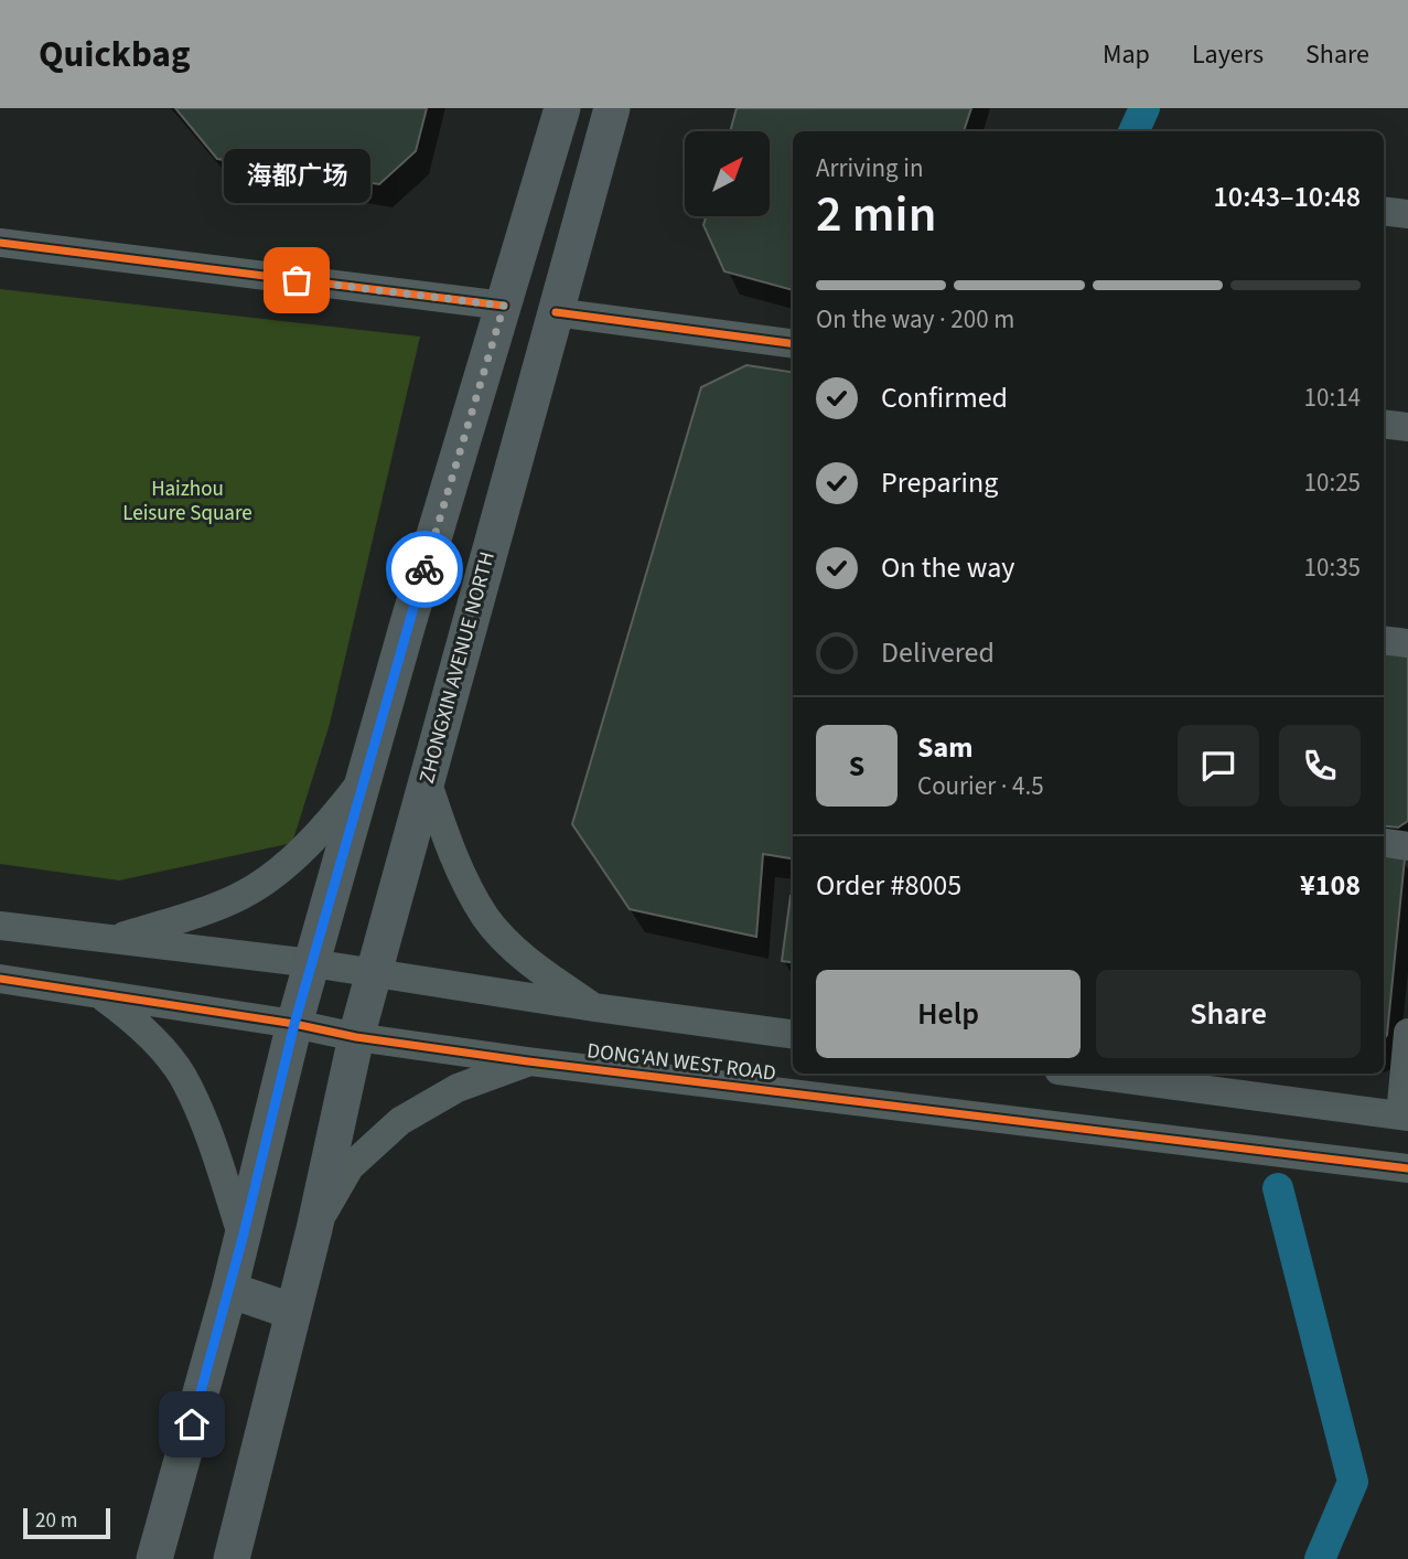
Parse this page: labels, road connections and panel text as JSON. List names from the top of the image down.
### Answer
{
  "streets": {
    "main road": ["ZHONGXIN AVENUE NORTH"],
    "street": ["DONG'AN WEST ROAD"]
  },
  "crossings": [
    ["ZHONGXIN AVENUE NORTH", "DONG'AN WEST ROAD"]
  ],
  "parks": ["Haizhou Leisure Square"],
  "places": ["海都广场"],
  "scale_bar": "20 m",
  "north": "top right",
  "page": {
    "header": "Quickbag",
    "nav": ["Map", "Layers", "Share"],
    "heading": ["2 min", "Arriving in", "10:43–10:48"],
    "panel": [
      "Sam",
      "Courier · 4.5",
      "Order #8005",
      "¥108"
    ],
    "bubble": "海都广场",
    "bar": "On the way · 200 m",
    "list": [
      ["Confirmed", "10:14"],
      ["Preparing", "10:25"],
      ["On the way", "10:35"],
      "Delivered"
    ],
    "round": "S",
    "buttons": ["Help", "Share"],
    "scale": "20 m"
  }
}
